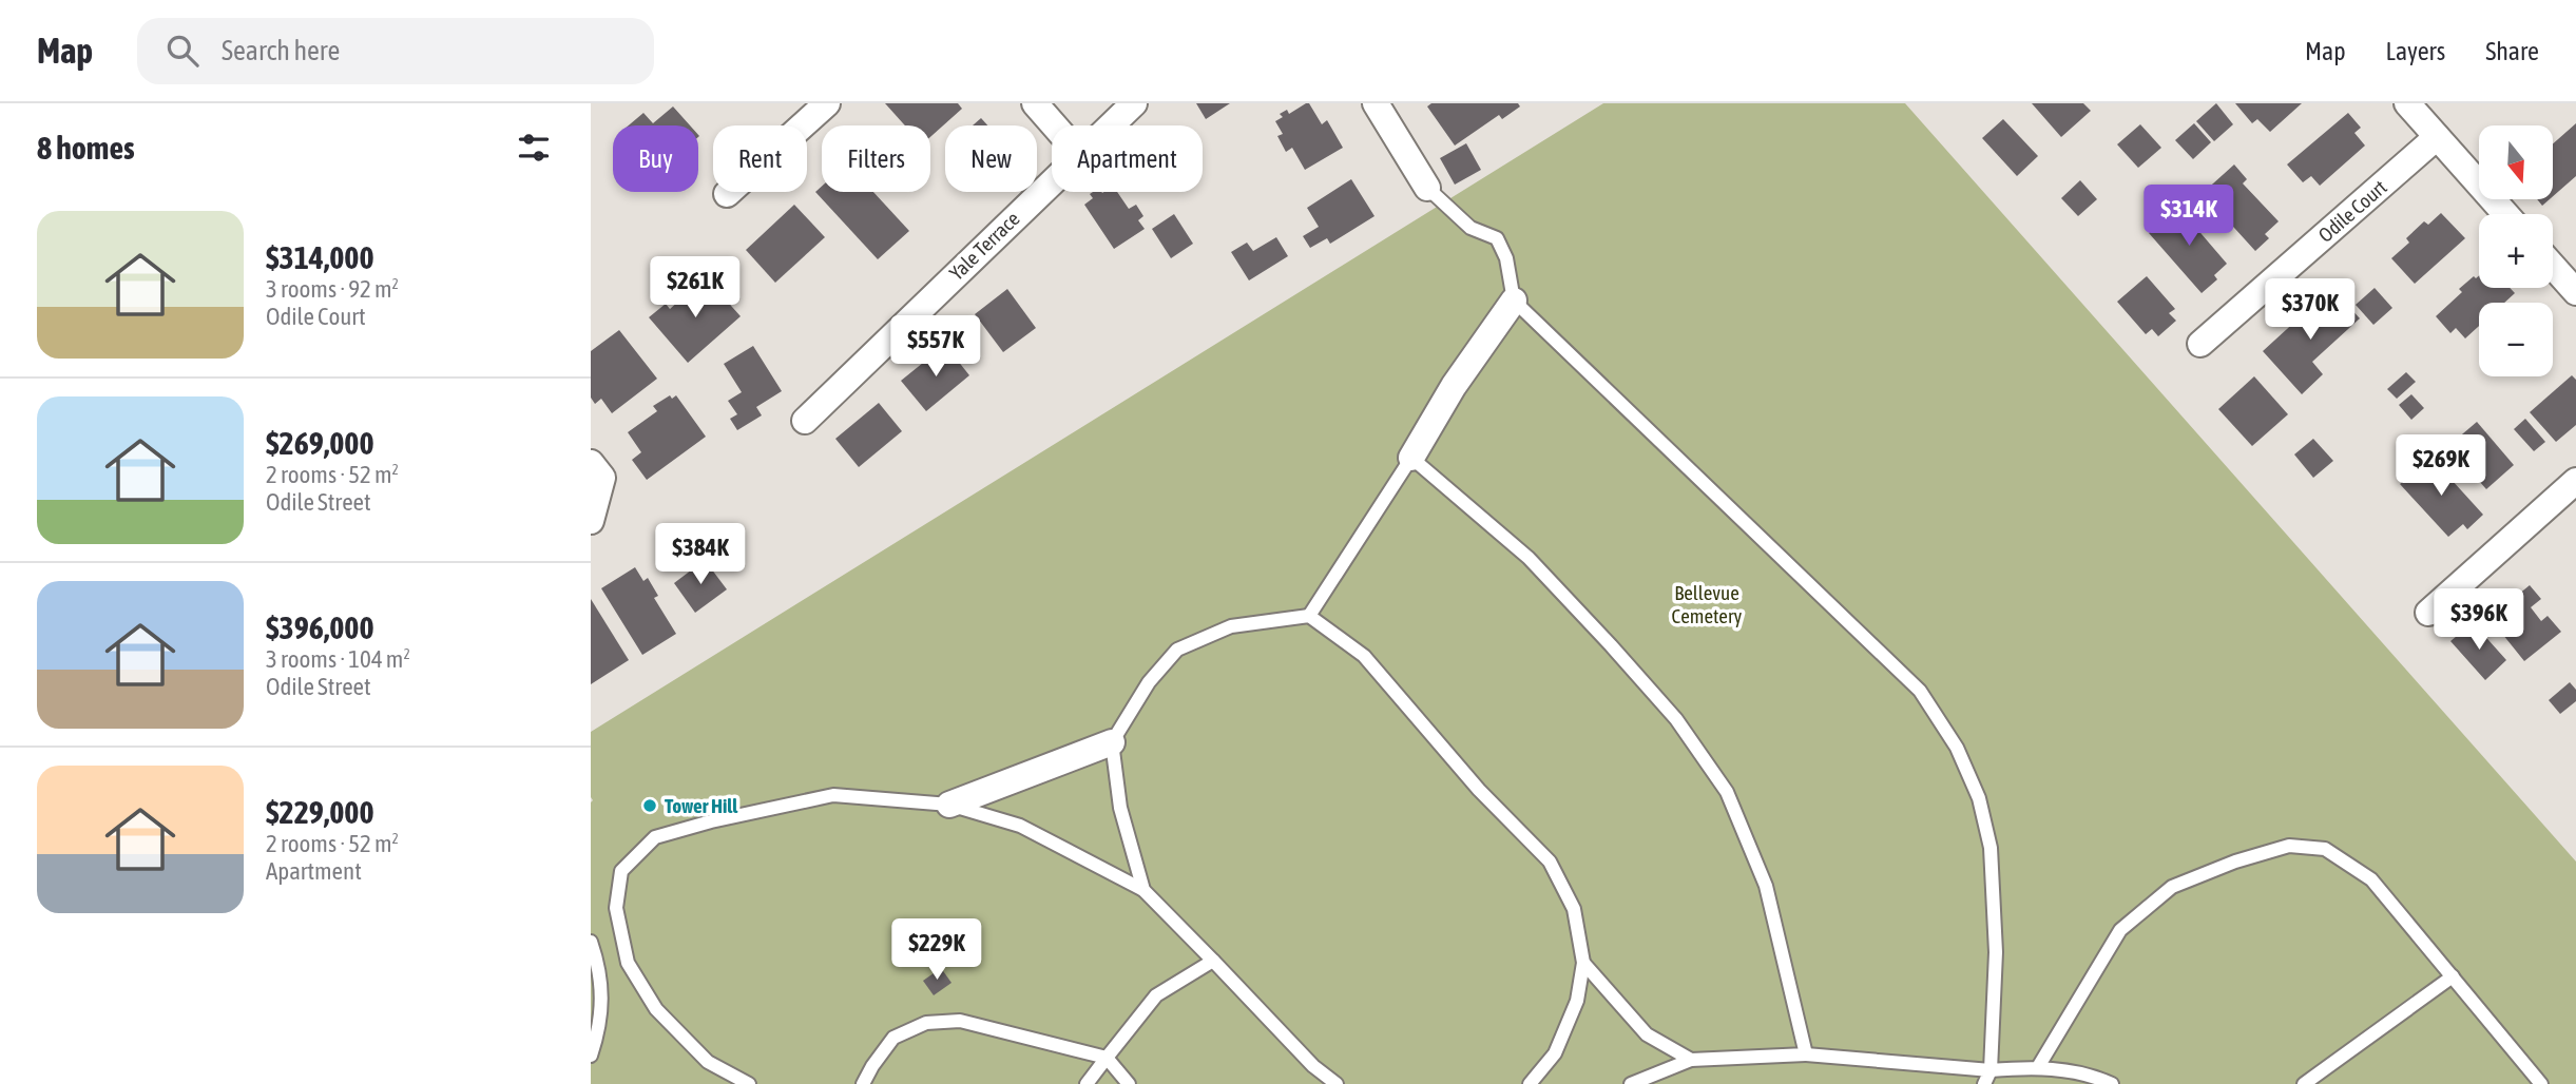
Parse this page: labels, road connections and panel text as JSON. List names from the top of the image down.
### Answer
{
  "streets": {
    "street": ["Odile Court", "Yale Terrace"]
  },
  "parks": ["Bellevue Cemetery"],
  "places": ["Tower Hill"],
  "north": "bottom",
  "page": {
    "header": "Map",
    "search": "Search here",
    "nav": ["Map", "Layers", "Share"],
    "heading": "8 homes",
    "map_buttons": ["+", "−"],
    "chip": [
      "Buy",
      "Rent",
      "Filters",
      "New",
      "Apartment"
    ],
    "price": [
      "$314K",
      "$261K",
      "$370K",
      "$557K",
      "$269K",
      "$384K",
      "$396K",
      "$229K"
    ],
    "list": [
      {
        "name": "$314,000",
        "note": "3 rooms · 92 m² · Odile Court"
      },
      {
        "name": "$269,000",
        "note": "2 rooms · 52 m² · Odile Street"
      },
      {
        "name": "$396,000",
        "note": "3 rooms · 104 m² · Odile Street"
      },
      {
        "name": "$229,000",
        "note": "2 rooms · 52 m² · Apartment"
      }
    ]
  }
}
